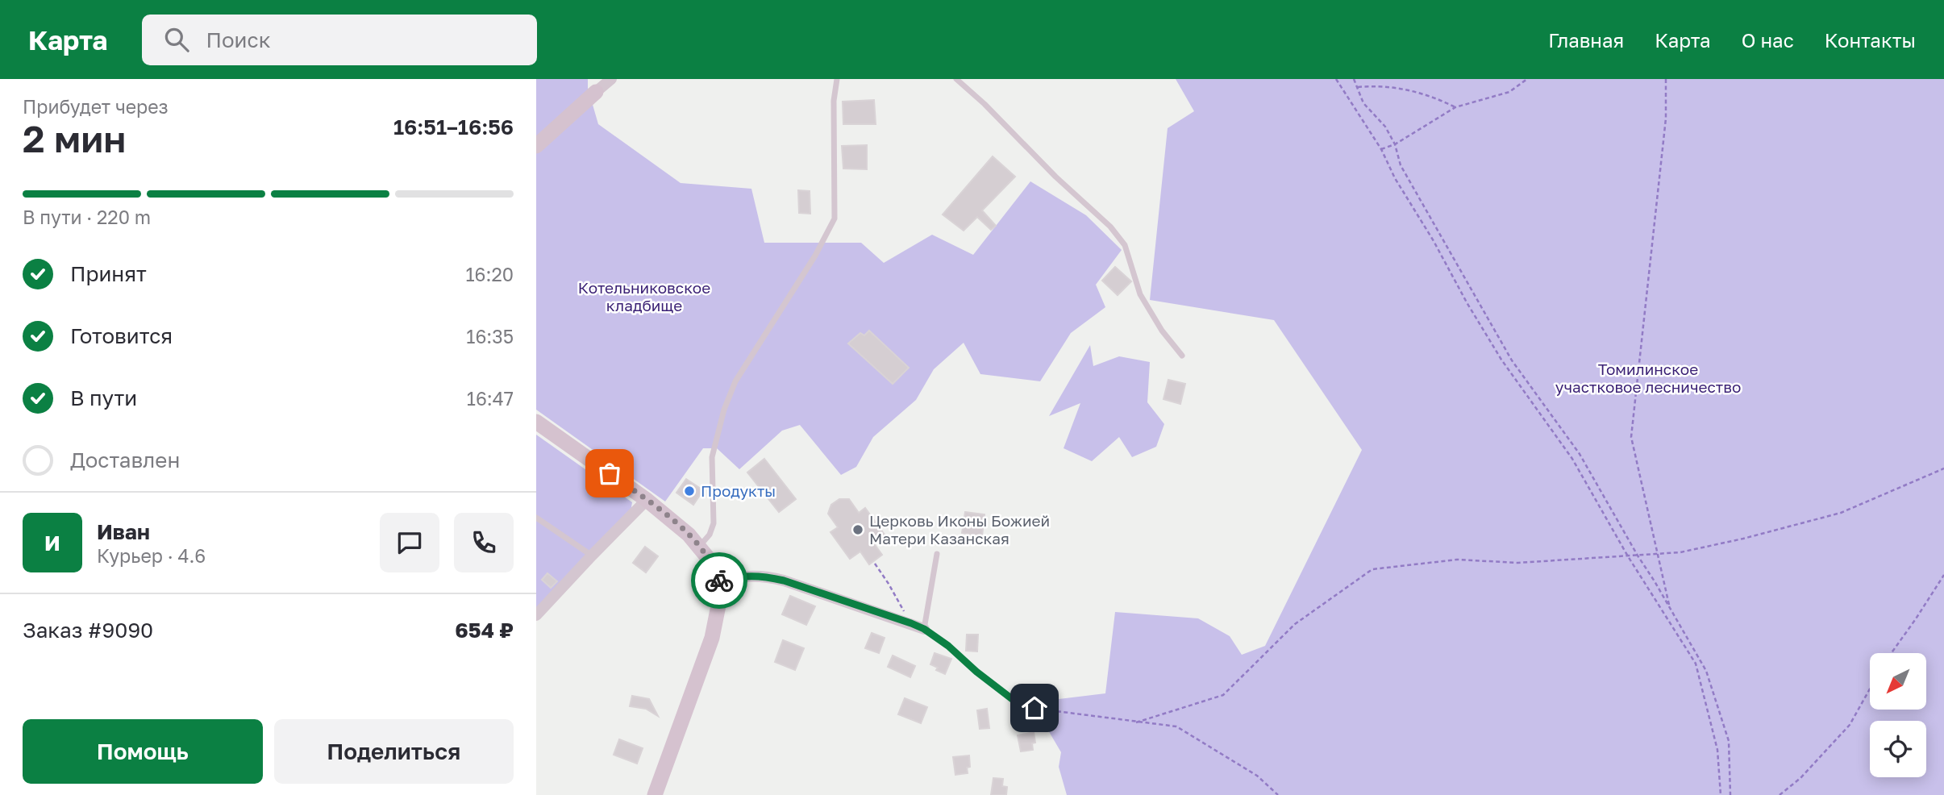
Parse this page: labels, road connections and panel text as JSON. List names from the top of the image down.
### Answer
{
  "parks": ["Котельниковское кладбище", "Томилинское участковое лесничество"],
  "places": ["Продукты", "Церковь Иконы Божией Матери Казанская"],
  "north": "bottom left",
  "page": {
    "header": "Карта",
    "search": "Поиск",
    "nav": [
      "Главная",
      "Карта",
      "О нас",
      "Контакты"
    ],
    "heading": ["2 мин", "Прибудет через", "16:51–16:56"],
    "panel": [
      "Иван",
      "Курьер · 4.6",
      "Заказ #9090",
      "654 ₽"
    ],
    "bar": "В пути · 220 m",
    "list": [
      ["Принят", "16:20"],
      ["Готовится", "16:35"],
      ["В пути", "16:47"],
      "Доставлен"
    ],
    "round": "И",
    "buttons": ["Помощь", "Поделиться"]
  }
}
